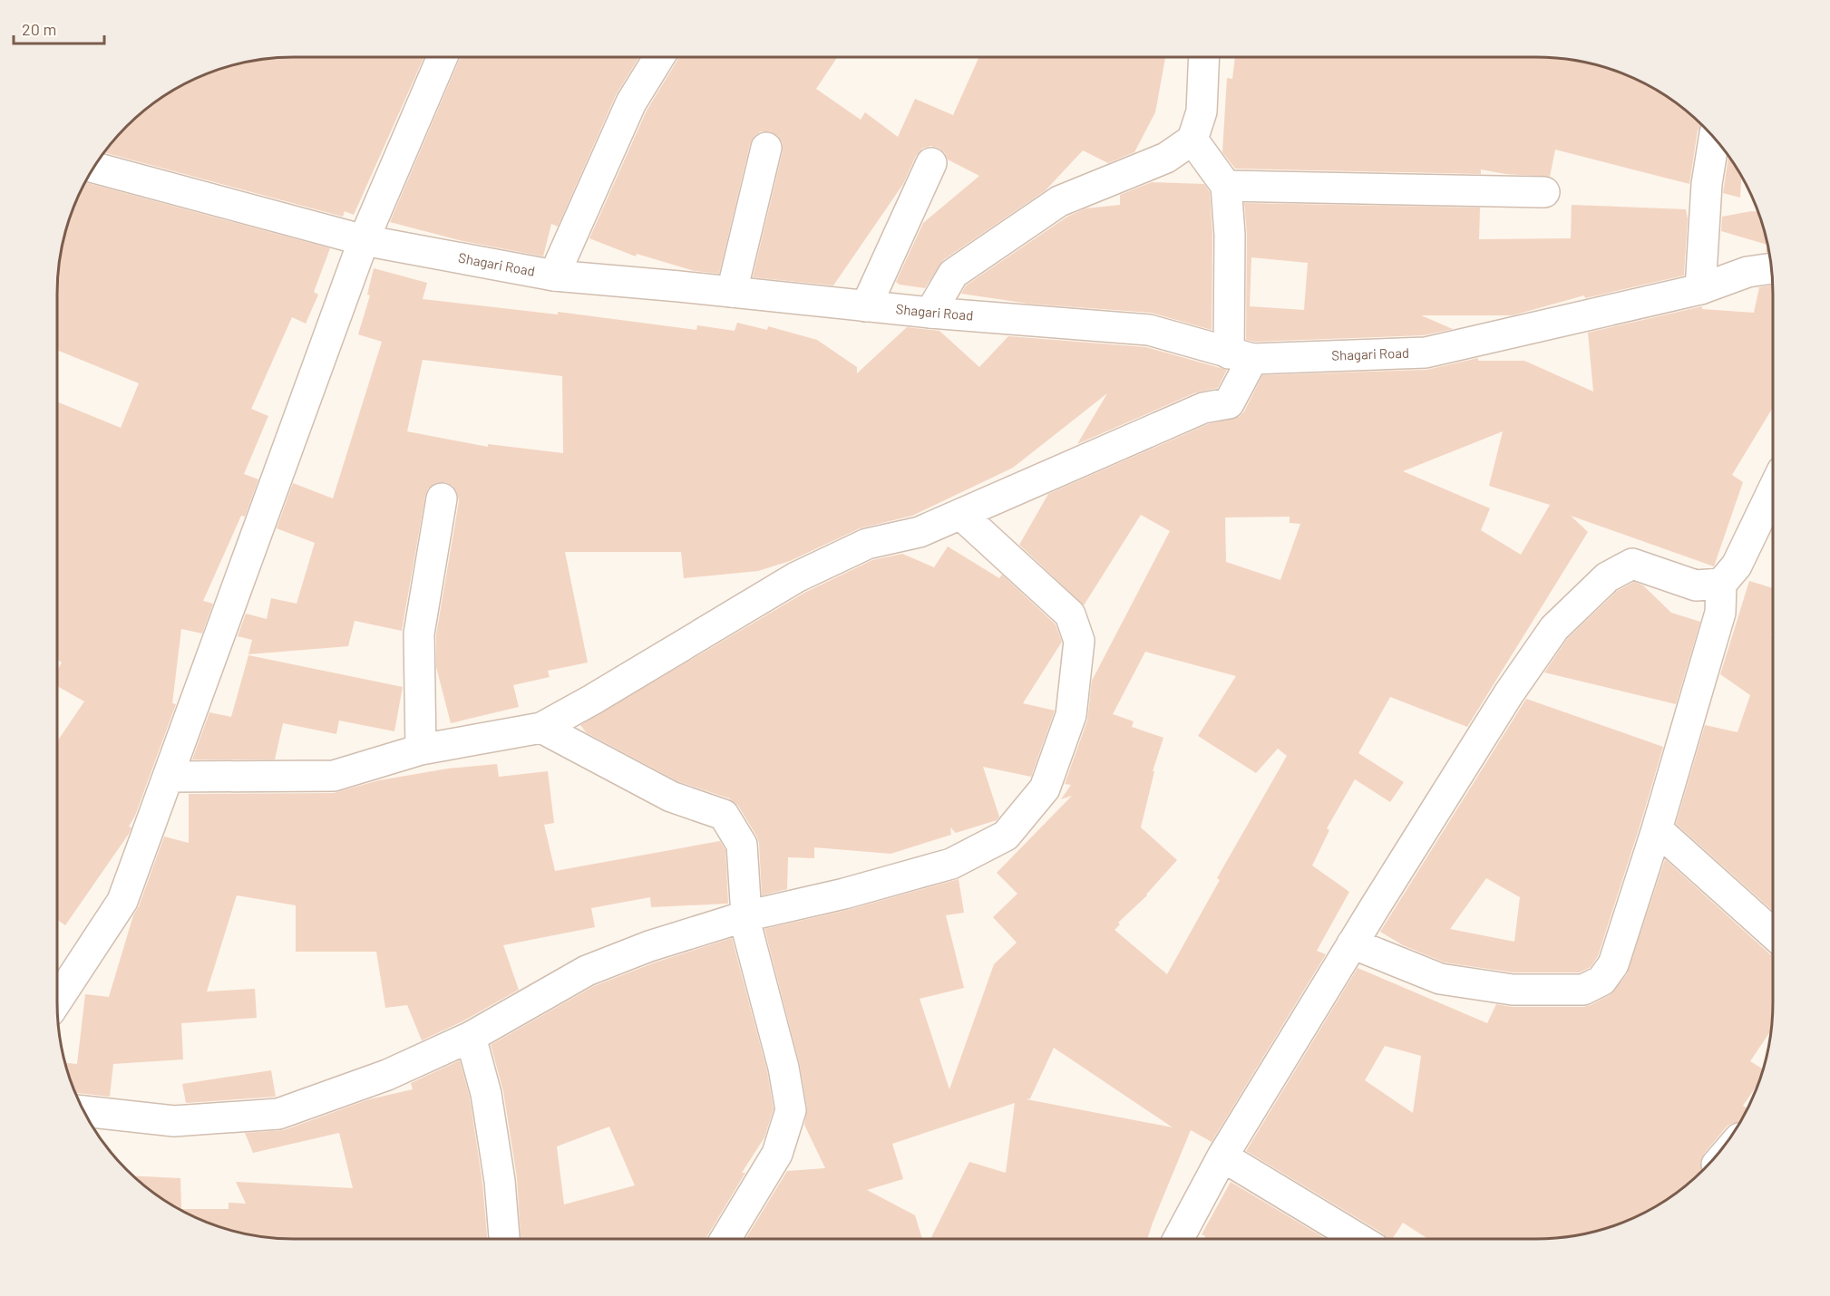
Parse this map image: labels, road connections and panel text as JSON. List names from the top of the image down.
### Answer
{
  "streets": {
    "street": ["Shagari Road"]
  },
  "scale_bar": "20 m"
}
